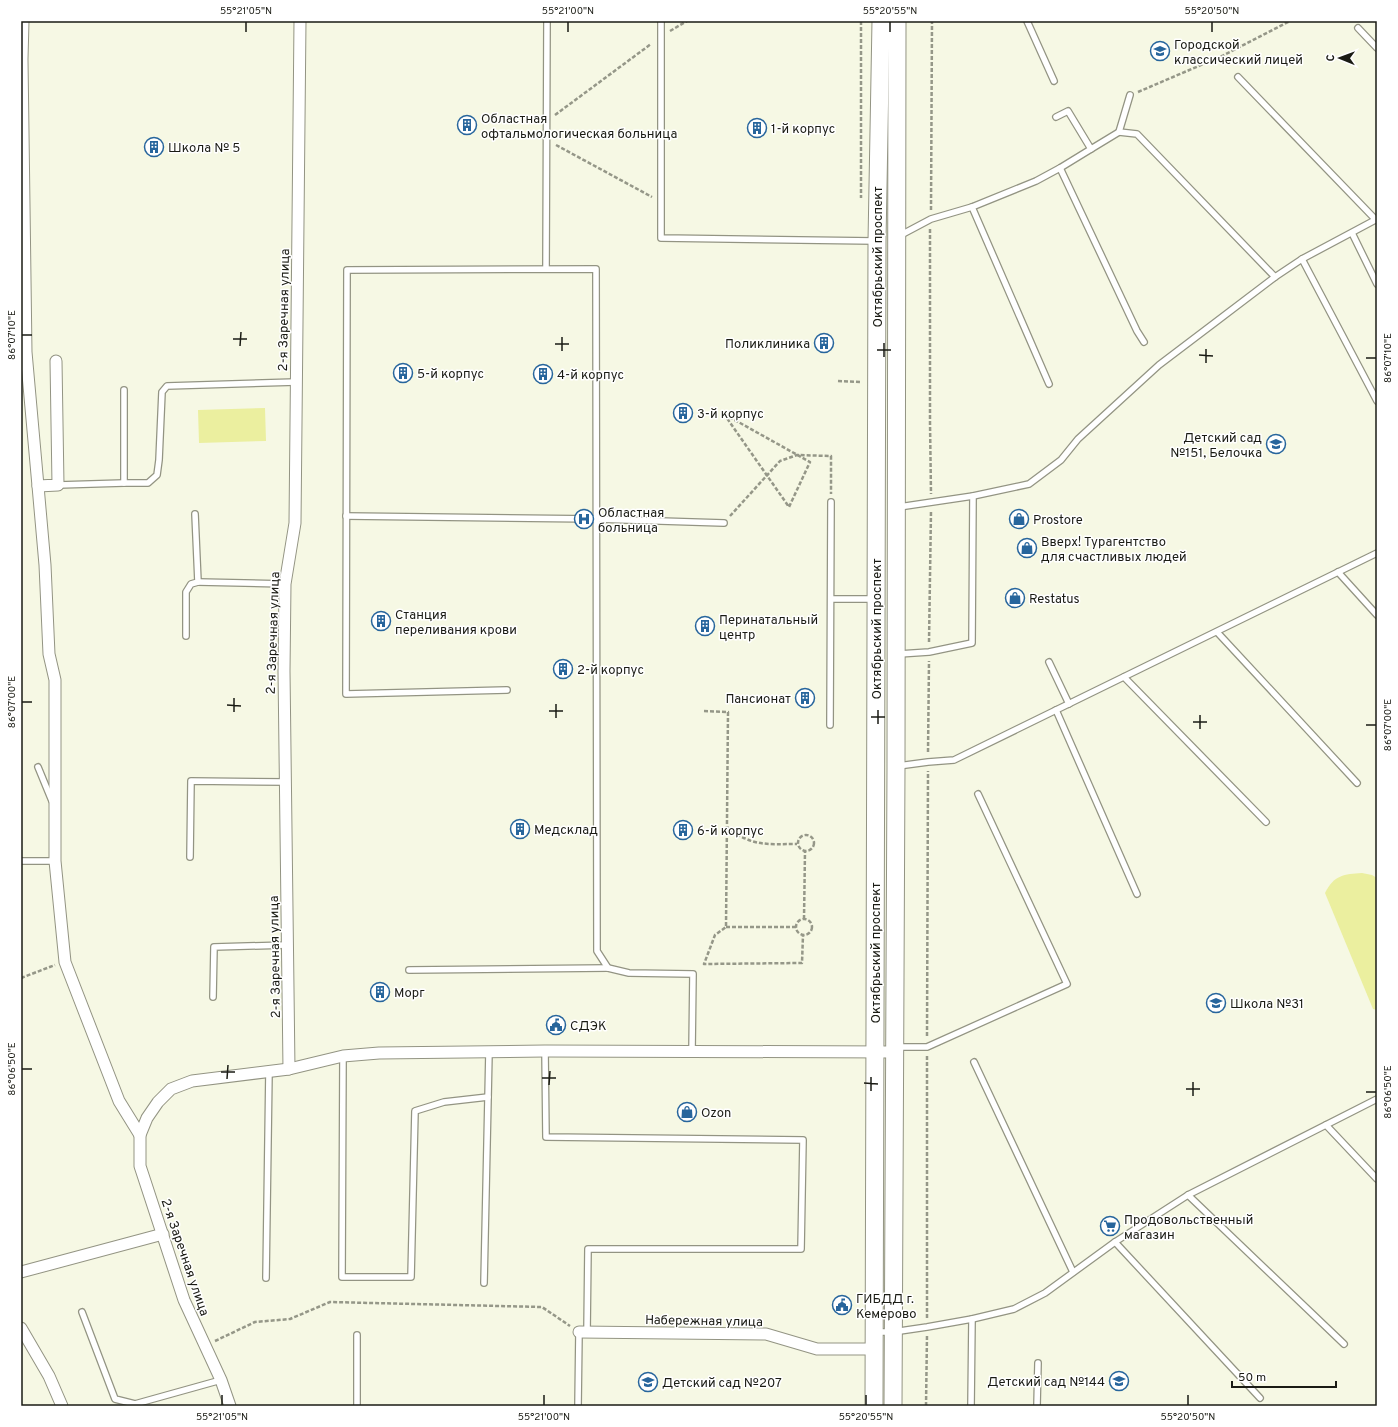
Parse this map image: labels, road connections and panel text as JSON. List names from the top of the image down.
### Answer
{
  "streets": {
    "main road": ["Октябрьский проспект"],
    "street": ["2-я Заречная улица", "Набережная улица"]
  },
  "crossings": [
    ["Октябрьский проспект", "Набережная улица"]
  ],
  "places": {
    "school or university": [
      "Городской классический лицей",
      "Детский сад №151, Белочка",
      "Школа №31",
      "Детский сад №144",
      "Детский сад №207"
    ],
    "building": [
      "Областная офтальмологическая больница",
      "1-й корпус",
      "Школа № 5",
      "Поликлиника",
      "5-й корпус",
      "4-й корпус",
      "3-й корпус",
      "Станция переливания крови",
      "Перинатальный центр",
      "2-й корпус",
      "Пансионат",
      "Медсклад",
      "6-й корпус",
      "Морг"
    ],
    "hospital": ["Областная больница"],
    "shop": [
      "Prostore",
      "Вверх! Турагентство для счастливых людей",
      "Restatus",
      "Ozon"
    ],
    "public building": ["СДЭК", "ГИБДД г. Кемерово"],
    "supermarket": ["Продовольственный магазин"]
  },
  "scale_bar": "50 m",
  "north": "left",
  "coordinates": [
    "55°21'05\"N",
    "55°21'00\"N",
    "55°20'55\"N",
    "55°20'50\"N",
    "86°07'10\"E",
    "86°07'00\"E",
    "86°06'50\"E"
  ]
}
